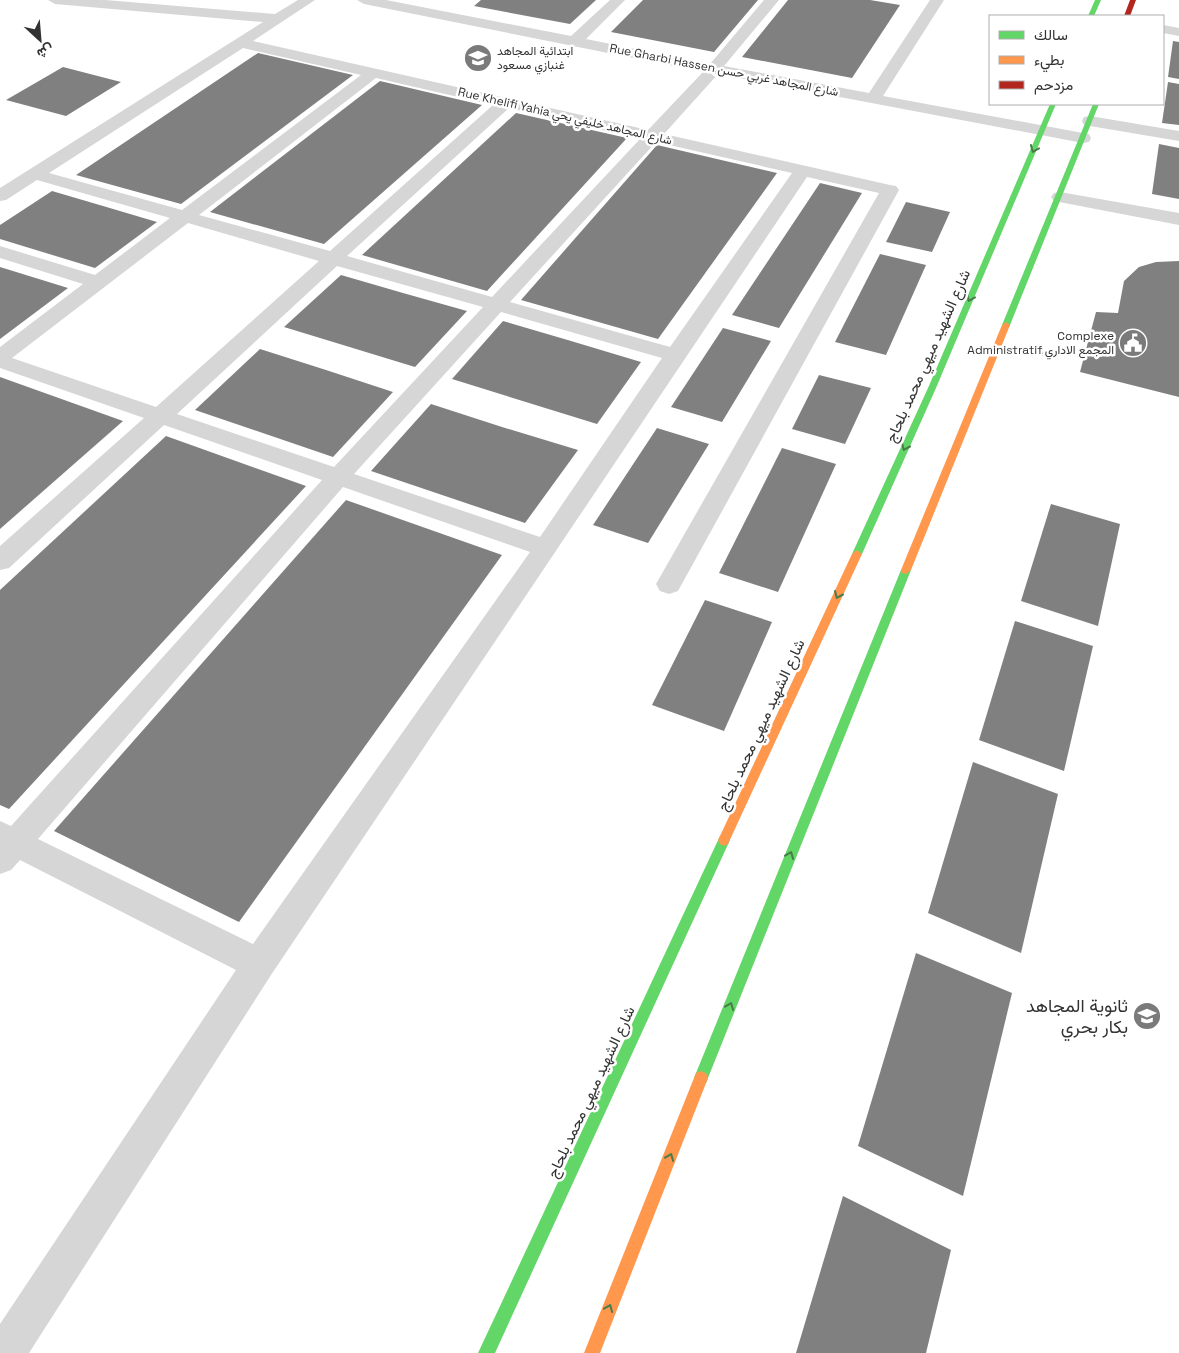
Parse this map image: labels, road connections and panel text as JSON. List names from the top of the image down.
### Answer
{
  "streets": {
    "street": ["Rue Gharbi Hassen,شارع المجاهد غربي حسن", "Rue Khelifi Yahia,شارع المجاهد خليفي يحي", "شارع الشهيد ميهي محمد بلحاج"]
  },
  "crossings": [
    ["Rue Gharbi Hassen,شارع المجاهد غربي حسن", "شارع الشهيد ميهي محمد بلحاج"]
  ],
  "places": {
    "school or university": ["ابتدائية المجاهد غنبازي مسعود", "ثانوية المجاهد بكار بحري"],
    "public building": ["Complexe Administratif,المجمع الاداري"]
  },
  "legend": ["سالك", "بطيء", "مزدحم"],
  "north": "bottom right"
}
